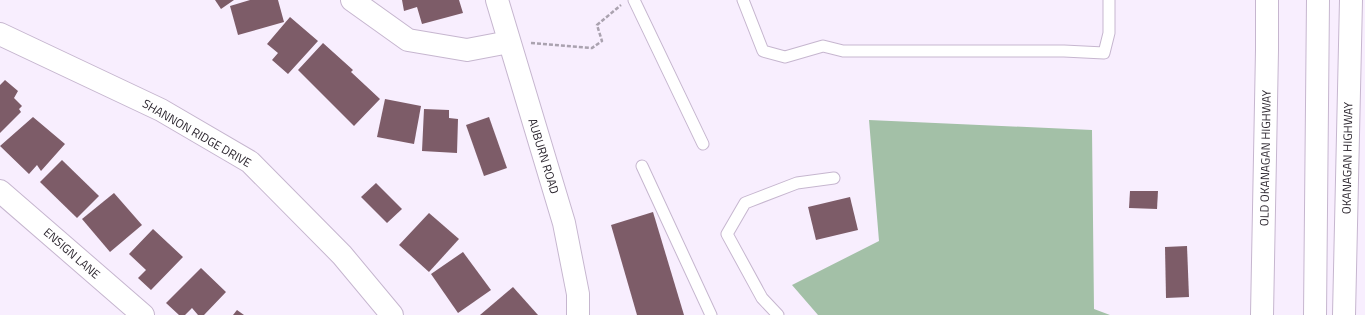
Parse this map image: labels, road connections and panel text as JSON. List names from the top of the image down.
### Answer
{
  "streets": {
    "main road": [
      "SHANNON RIDGE DRIVE",
      "AUBURN ROAD",
      "OLD OKANAGAN HIGHWAY",
      "OKANAGAN HIGHWAY",
      "ENSIGN LANE"
    ]
  }
}
